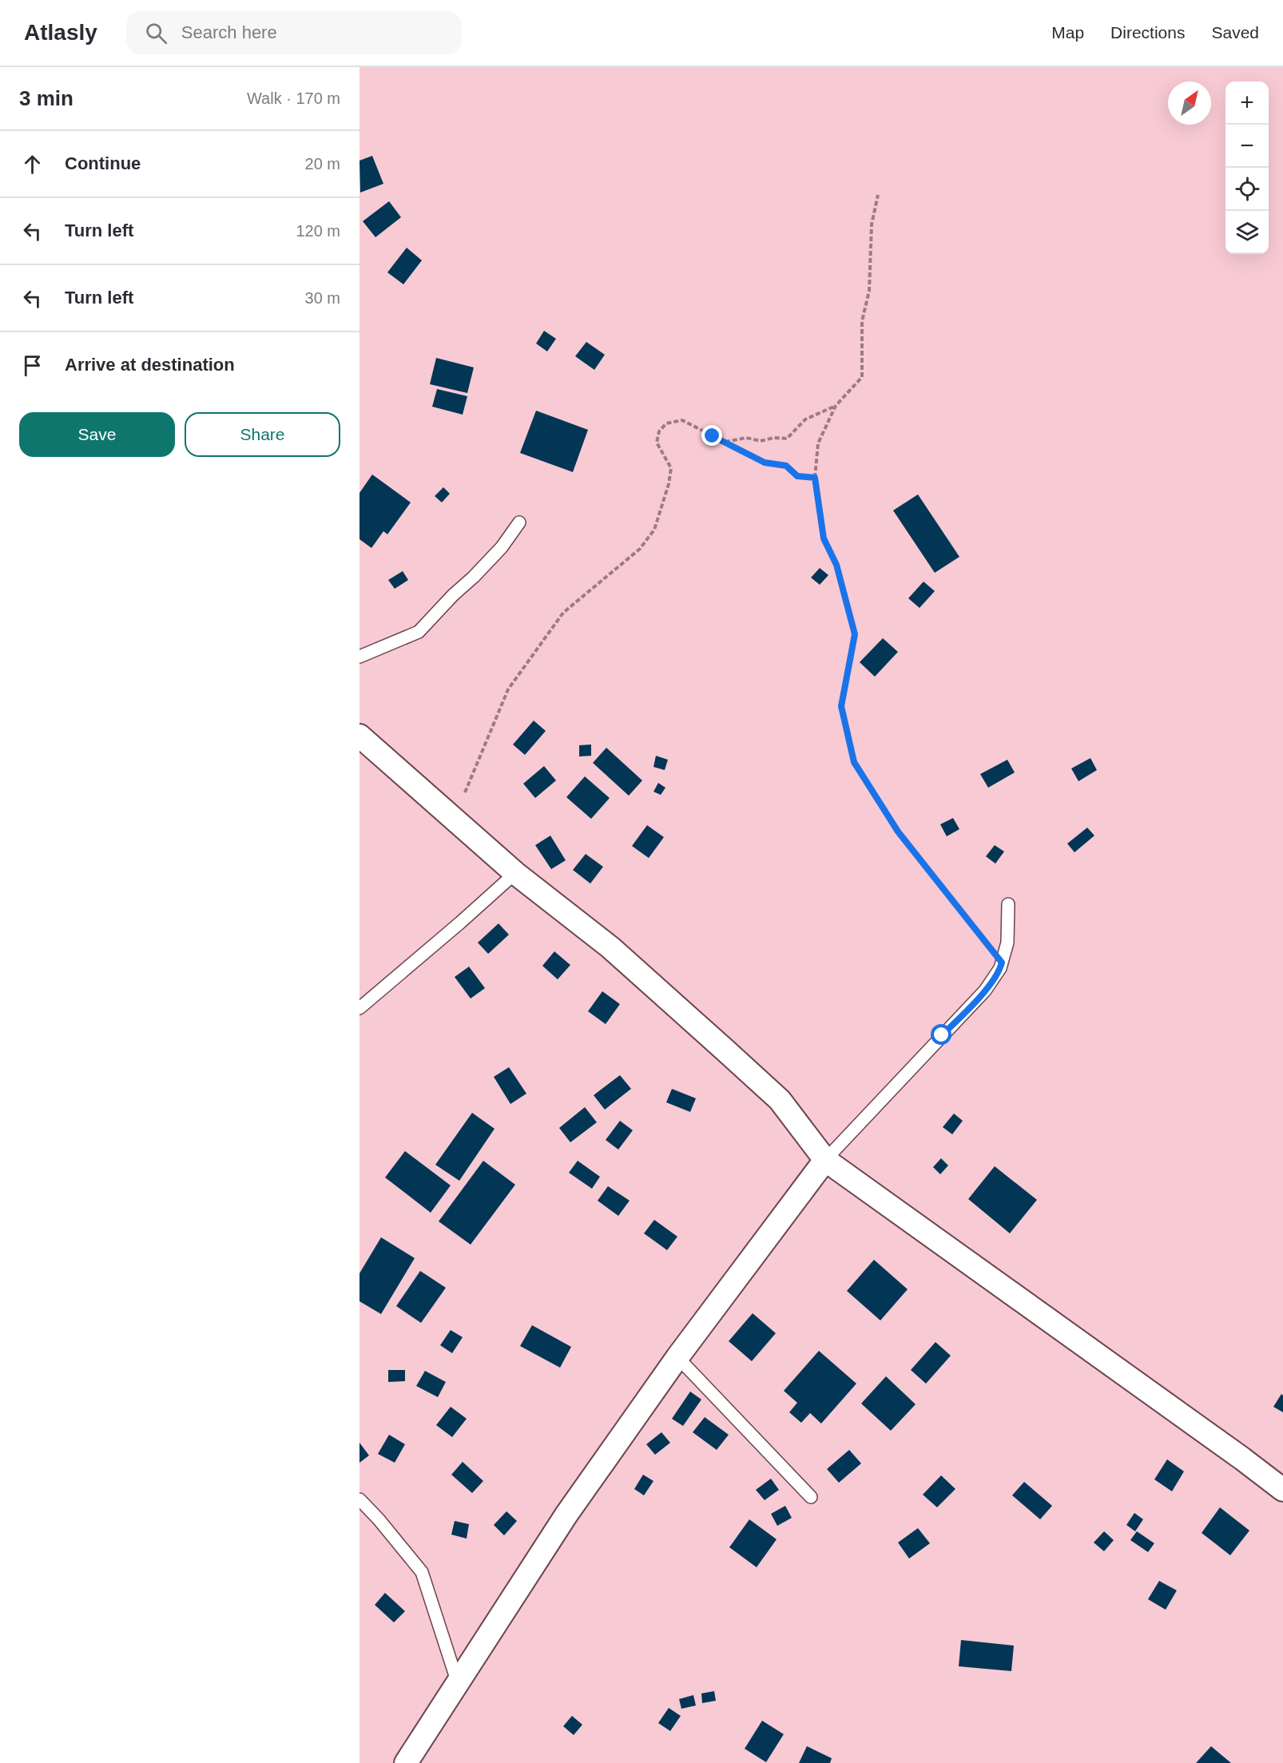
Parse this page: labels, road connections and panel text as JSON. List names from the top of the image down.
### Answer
{
  "north": "top right",
  "page": {
    "header": "Atlasly",
    "search": "Search here",
    "nav": ["Map", "Directions", "Saved"],
    "heading": ["3 min", "Walk · 170 m"],
    "map_buttons": ["+", "−"],
    "list": [
      ["Continue", "20 m"],
      ["Turn left", "120 m"],
      ["Turn left", "30 m"],
      "Arrive at destination"
    ],
    "buttons": ["Save", "Share"]
  }
}
